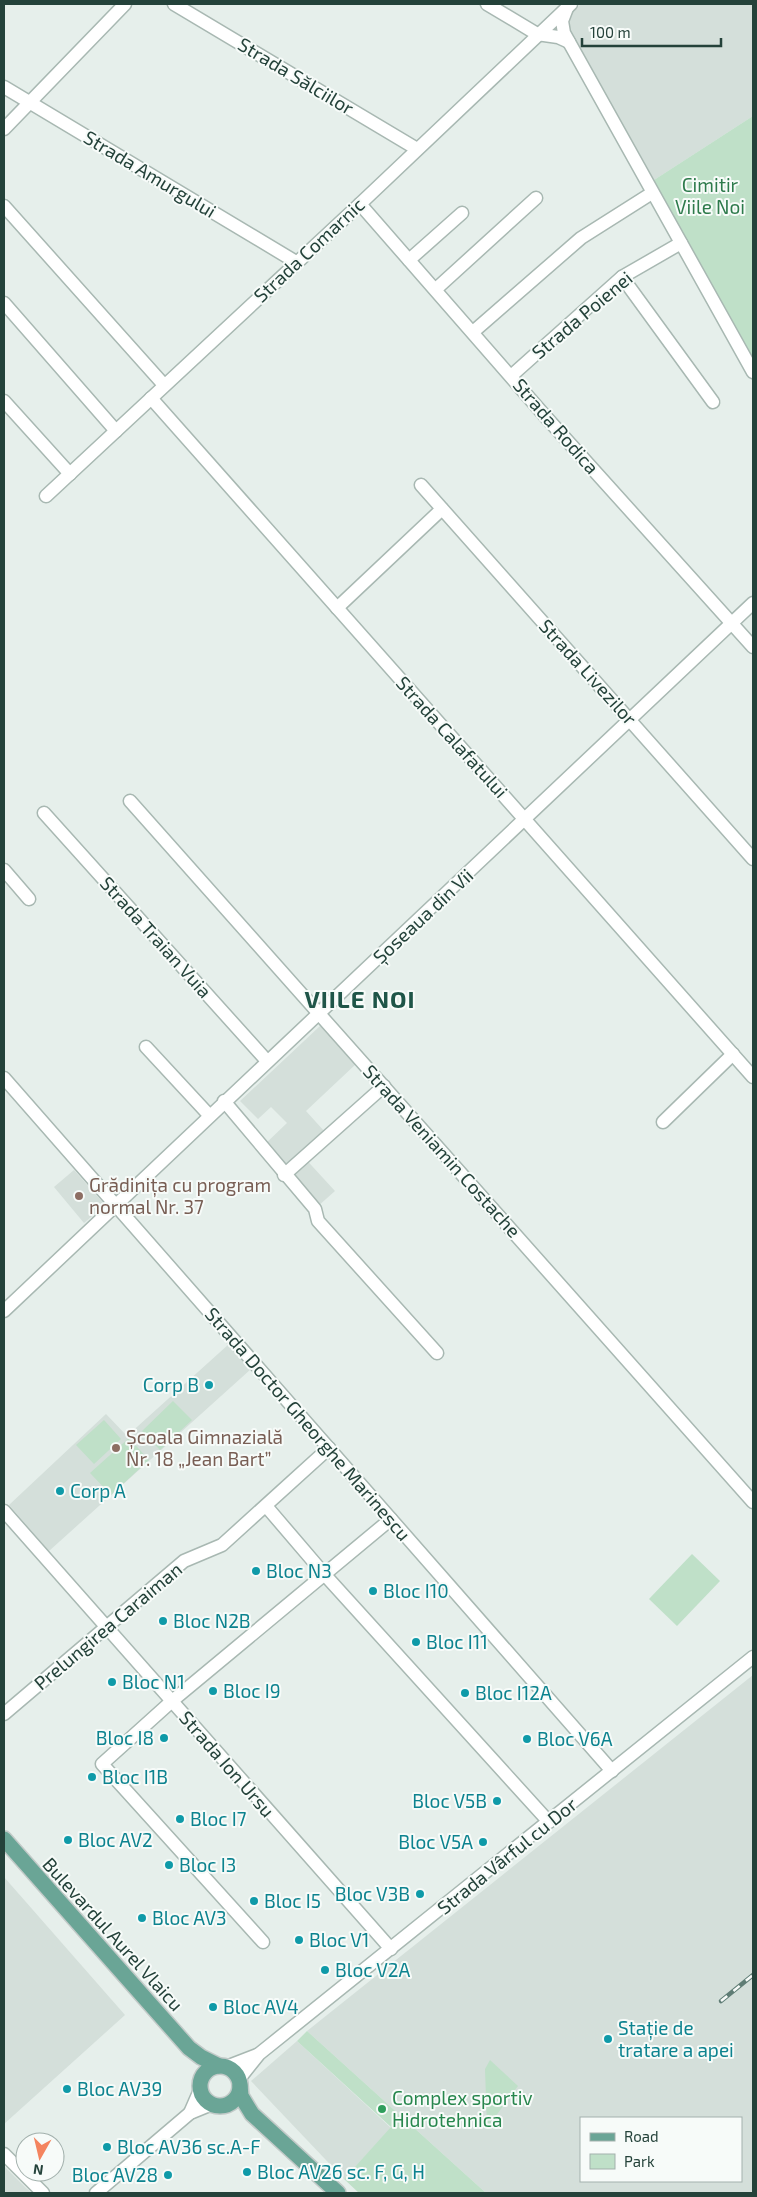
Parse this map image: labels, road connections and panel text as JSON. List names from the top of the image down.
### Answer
{
  "streets": {
    "main road": ["Bulevardul Aurel Vlaicu"],
    "street": [
      "Strada Sălciilor",
      "Strada Amurgului",
      "Strada Comarnic",
      "Strada Poienei",
      "Strada Rodica",
      "Strada Livezilor",
      "Strada Calafatului",
      "Șoseaua din Vii",
      "Strada Traian Vuia",
      "Strada Veniamin Costache",
      "Strada Doctor Gheorghe Marinescu",
      "Prelungirea Caraiman",
      "Strada Ion Ursu",
      "Strada Vârful cu Dor"
    ]
  },
  "crossings": [
    ["Strada Sălciilor", "Strada Comarnic"],
    ["Strada Amurgului", "Strada Comarnic"],
    ["Strada Comarnic", "Strada Rodica"],
    ["Strada Comarnic", "Strada Calafatului"],
    ["Strada Poienei", "Strada Rodica"],
    ["Strada Rodica", "Șoseaua din Vii"],
    ["Strada Livezilor", "Șoseaua din Vii"],
    ["Strada Calafatului", "Șoseaua din Vii"],
    ["Șoseaua din Vii", "Strada Traian Vuia"],
    ["Șoseaua din Vii", "Strada Veniamin Costache"],
    ["Șoseaua din Vii", "Strada Doctor Gheorghe Marinescu"],
    ["Strada Doctor Gheorghe Marinescu", "Prelungirea Caraiman"],
    ["Strada Doctor Gheorghe Marinescu", "Strada Vârful cu Dor"],
    ["Prelungirea Caraiman", "Strada Ion Ursu"],
    ["Strada Ion Ursu", "Strada Vârful cu Dor"],
    ["Strada Vârful cu Dor", "Bulevardul Aurel Vlaicu"]
  ],
  "districts": ["VIILE NOI"],
  "parks": ["Cimitir Viile Noi"],
  "places": [
    "Grădinița cu program normal Nr. 37",
    "Corp B",
    "Școala Gimnazială Nr. 18 „Jean Bart”",
    "Corp A",
    "Bloc N3",
    "Bloc I10",
    "Bloc N2B",
    "Bloc I11",
    "Bloc N1",
    "Bloc I9",
    "Bloc I12A",
    "Bloc I8",
    "Bloc V6A",
    "Bloc I1B",
    "Bloc V5B",
    "Bloc I7",
    "Bloc AV2",
    "Bloc V5A",
    "Bloc I3",
    "Bloc V3B",
    "Bloc I5",
    "Bloc AV3",
    "Bloc V1",
    "Bloc V2A",
    "Bloc AV4",
    "Stație de tratare a apei",
    "Bloc AV39",
    "Complex sportiv Hidrotehnica",
    "Bloc AV36 sc.A-F",
    "Bloc AV26 sc. F, G, H",
    "Bloc AV28"
  ],
  "legend": ["Road", "Park"],
  "scale_bar": "100 m",
  "north": "bottom"
}
